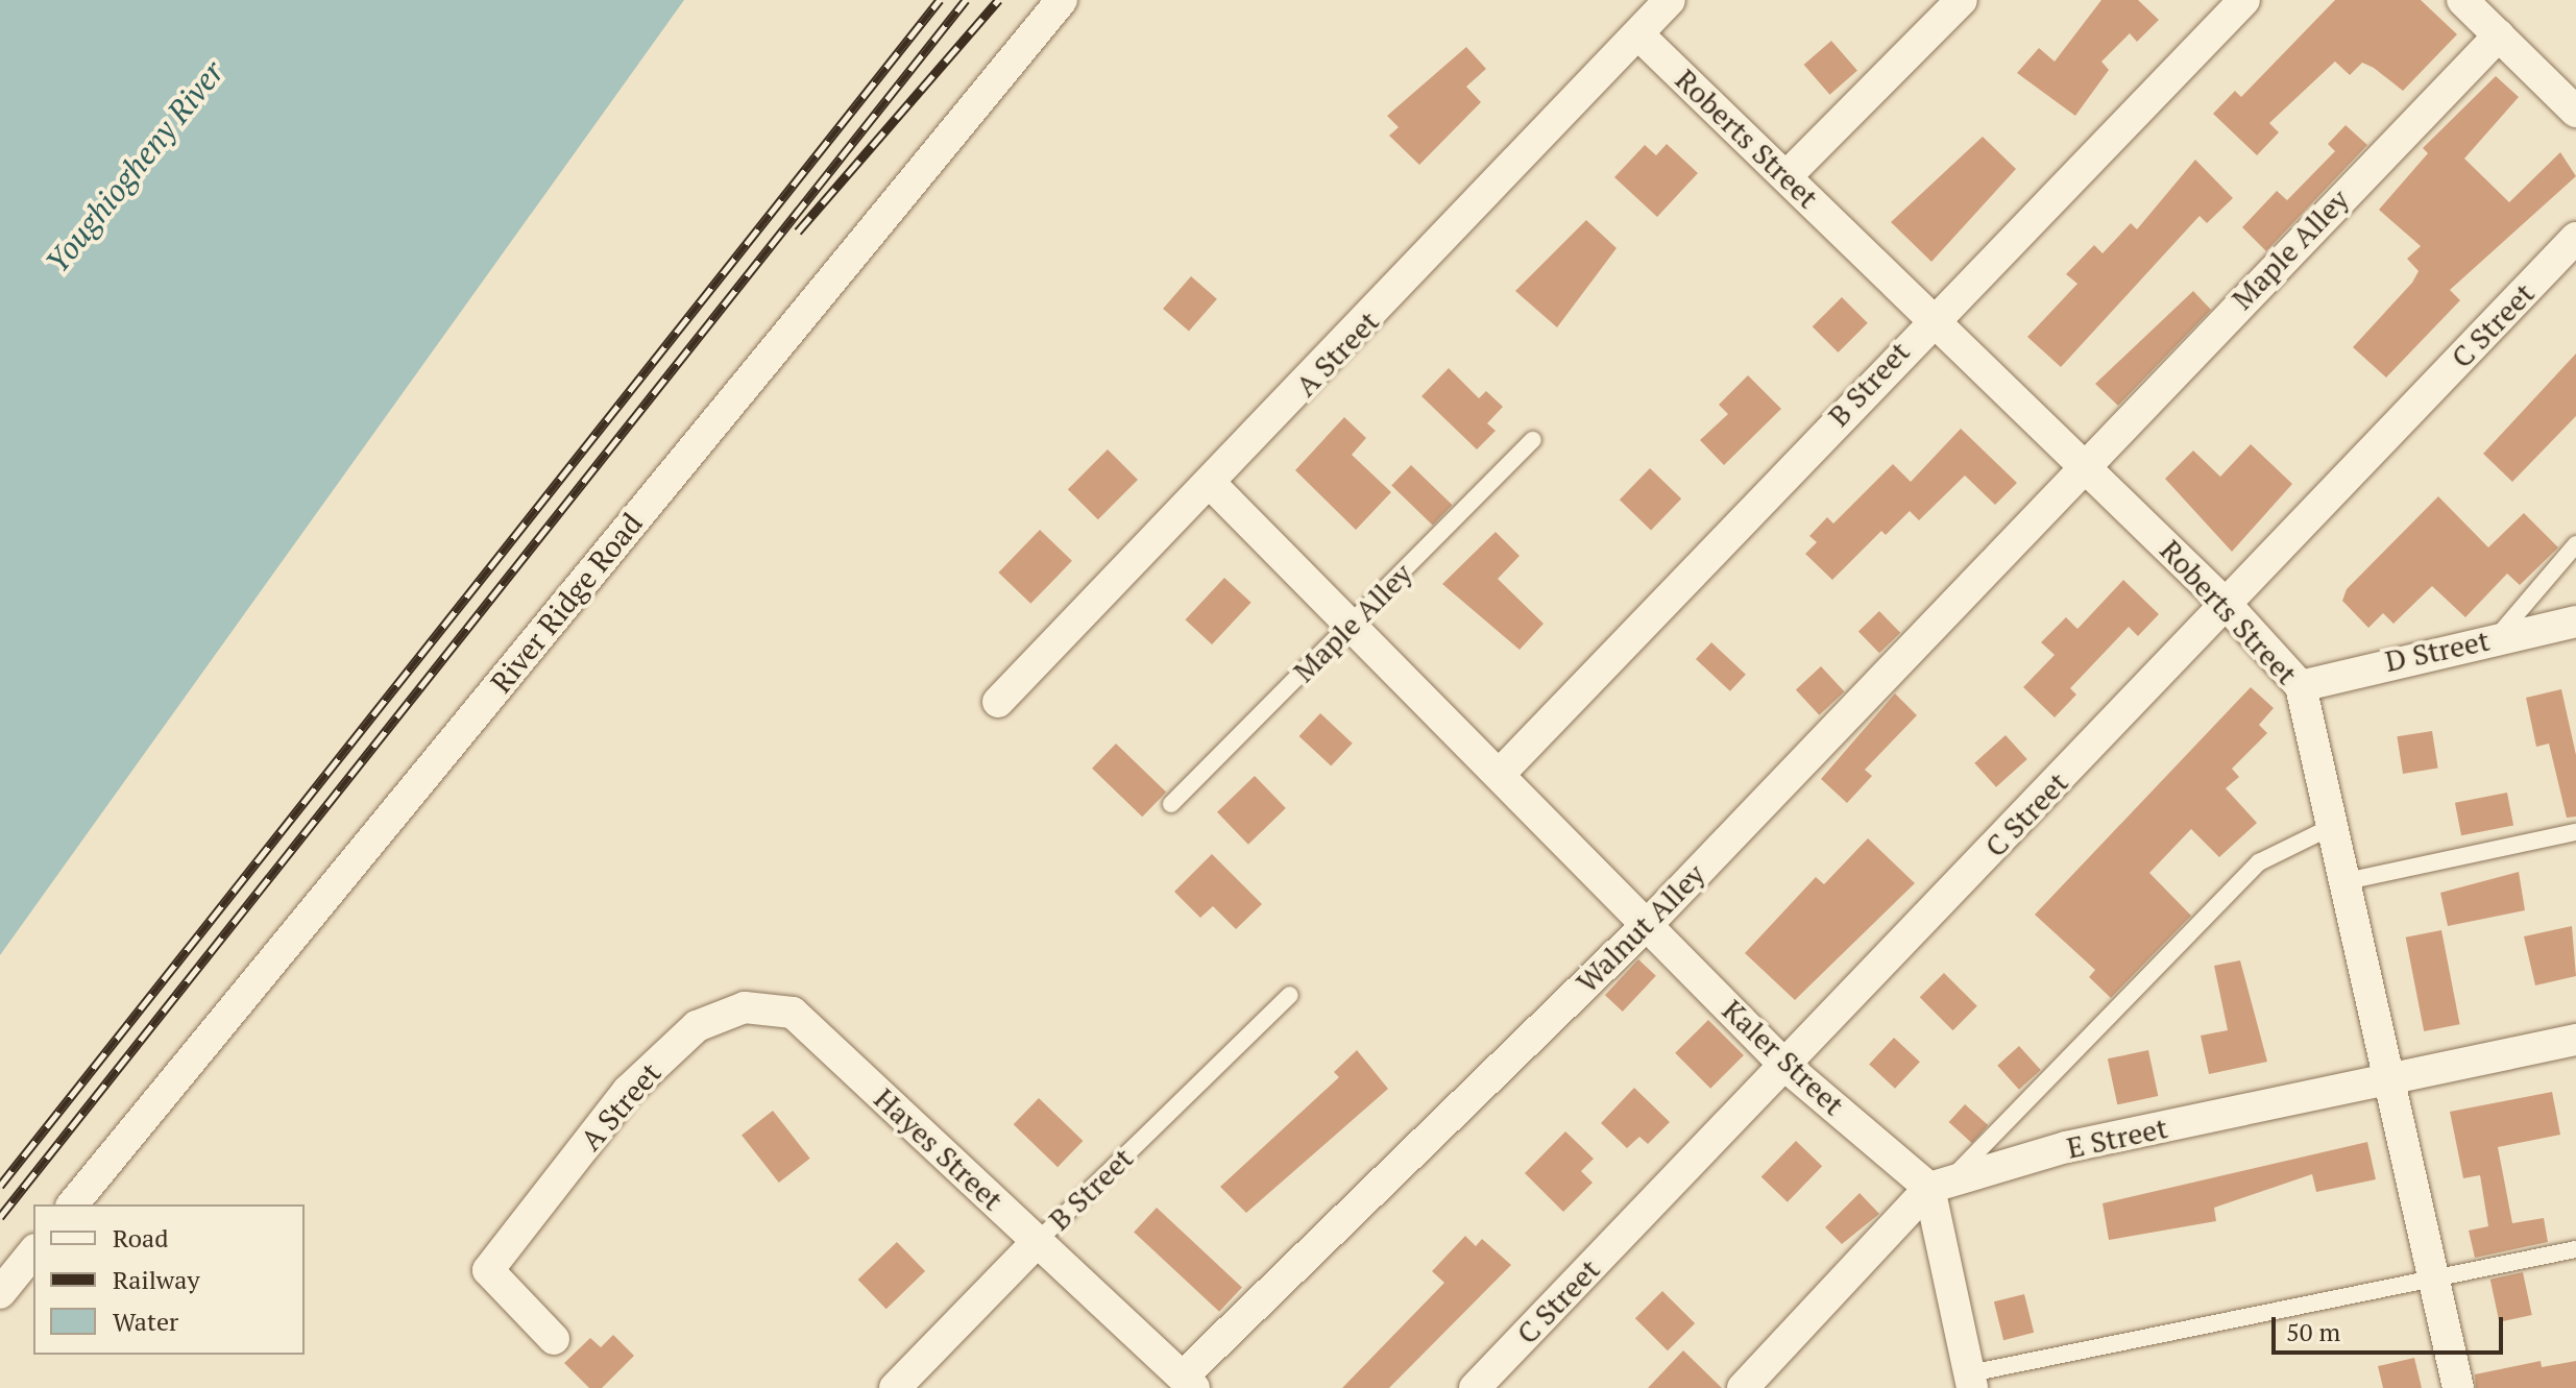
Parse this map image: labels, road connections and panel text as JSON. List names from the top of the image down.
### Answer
{
  "streets": {
    "street": [
      "Roberts Street",
      "Maple Alley",
      "C Street",
      "A Street",
      "B Street",
      "River Ridge Road",
      "D Street",
      "Walnut Alley",
      "Kaler Street",
      "E Street",
      "Hayes Street"
    ]
  },
  "crossings": [
    ["Roberts Street", "Maple Alley"],
    ["Roberts Street", "C Street"],
    ["Roberts Street", "A Street"],
    ["Roberts Street", "B Street"],
    ["Roberts Street", "D Street"],
    ["Roberts Street", "Walnut Alley"],
    ["Roberts Street", "E Street"],
    ["Maple Alley", "Walnut Alley"],
    ["Maple Alley", "Kaler Street"],
    ["C Street", "Kaler Street"],
    ["A Street", "Kaler Street"],
    ["A Street", "Hayes Street"],
    ["B Street", "Kaler Street"],
    ["B Street", "Hayes Street"],
    ["Walnut Alley", "Kaler Street"],
    ["Walnut Alley", "Hayes Street"],
    ["Kaler Street", "E Street"]
  ],
  "water": ["Youghiogheny River"],
  "legend": ["Road", "Railway", "Water"],
  "scale_bar": "50 m"
}
